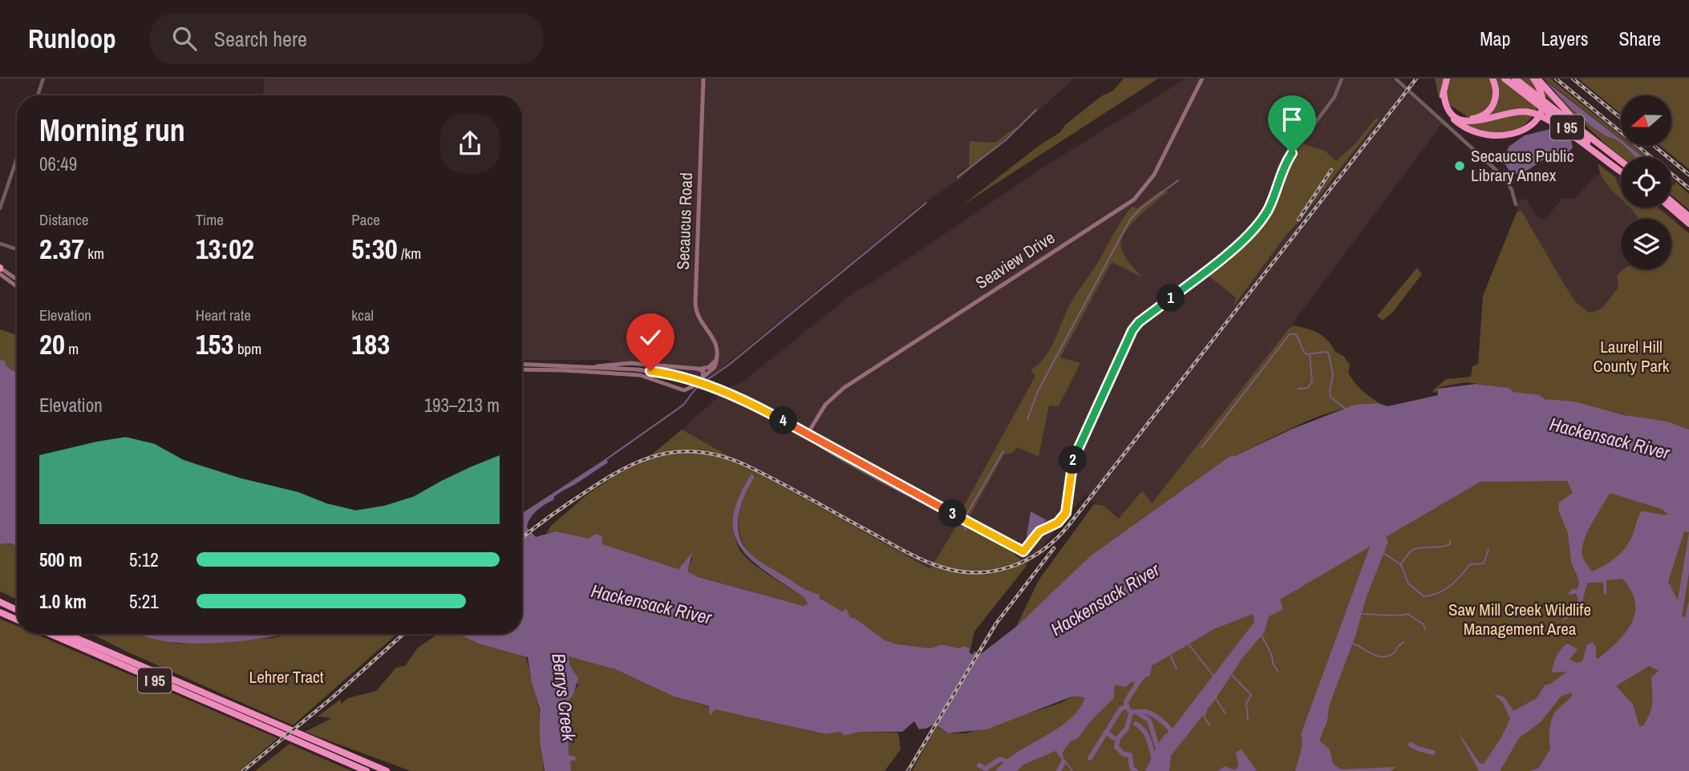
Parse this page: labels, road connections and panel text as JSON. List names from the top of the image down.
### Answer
{
  "streets": {
    "highway": ["I 95"],
    "main road": ["Secaucus Road", "Seaview Drive"]
  },
  "water": ["Hackensack River", "Berrys Creek"],
  "parks": ["Laurel Hill County Park", "Saw Mill Creek Wildlife Management Area", "Lehrer Tract"],
  "places": ["Secaucus Public Library Annex"],
  "north": "left",
  "page": {
    "header": "Runloop",
    "search": "Search here",
    "nav": ["Map", "Layers", "Share"],
    "heading": ["Morning run", "06:49"],
    "stats": [
      ["Distance", "2.37 km"],
      ["Time", "13:02"],
      ["Pace", "5:30 /km"],
      ["Elevation", "20 m"],
      ["Heart rate", "153 bpm"],
      ["kcal", "183"]
    ],
    "pins": [
      "1",
      "4",
      "2",
      "3"
    ],
    "chart": ["Elevation", "193–213 m"],
    "list": [
      {
        "name": "500 m",
        "note": "5:12"
      },
      {
        "name": "1.0 km",
        "note": "5:21"
      }
    ]
  }
}
